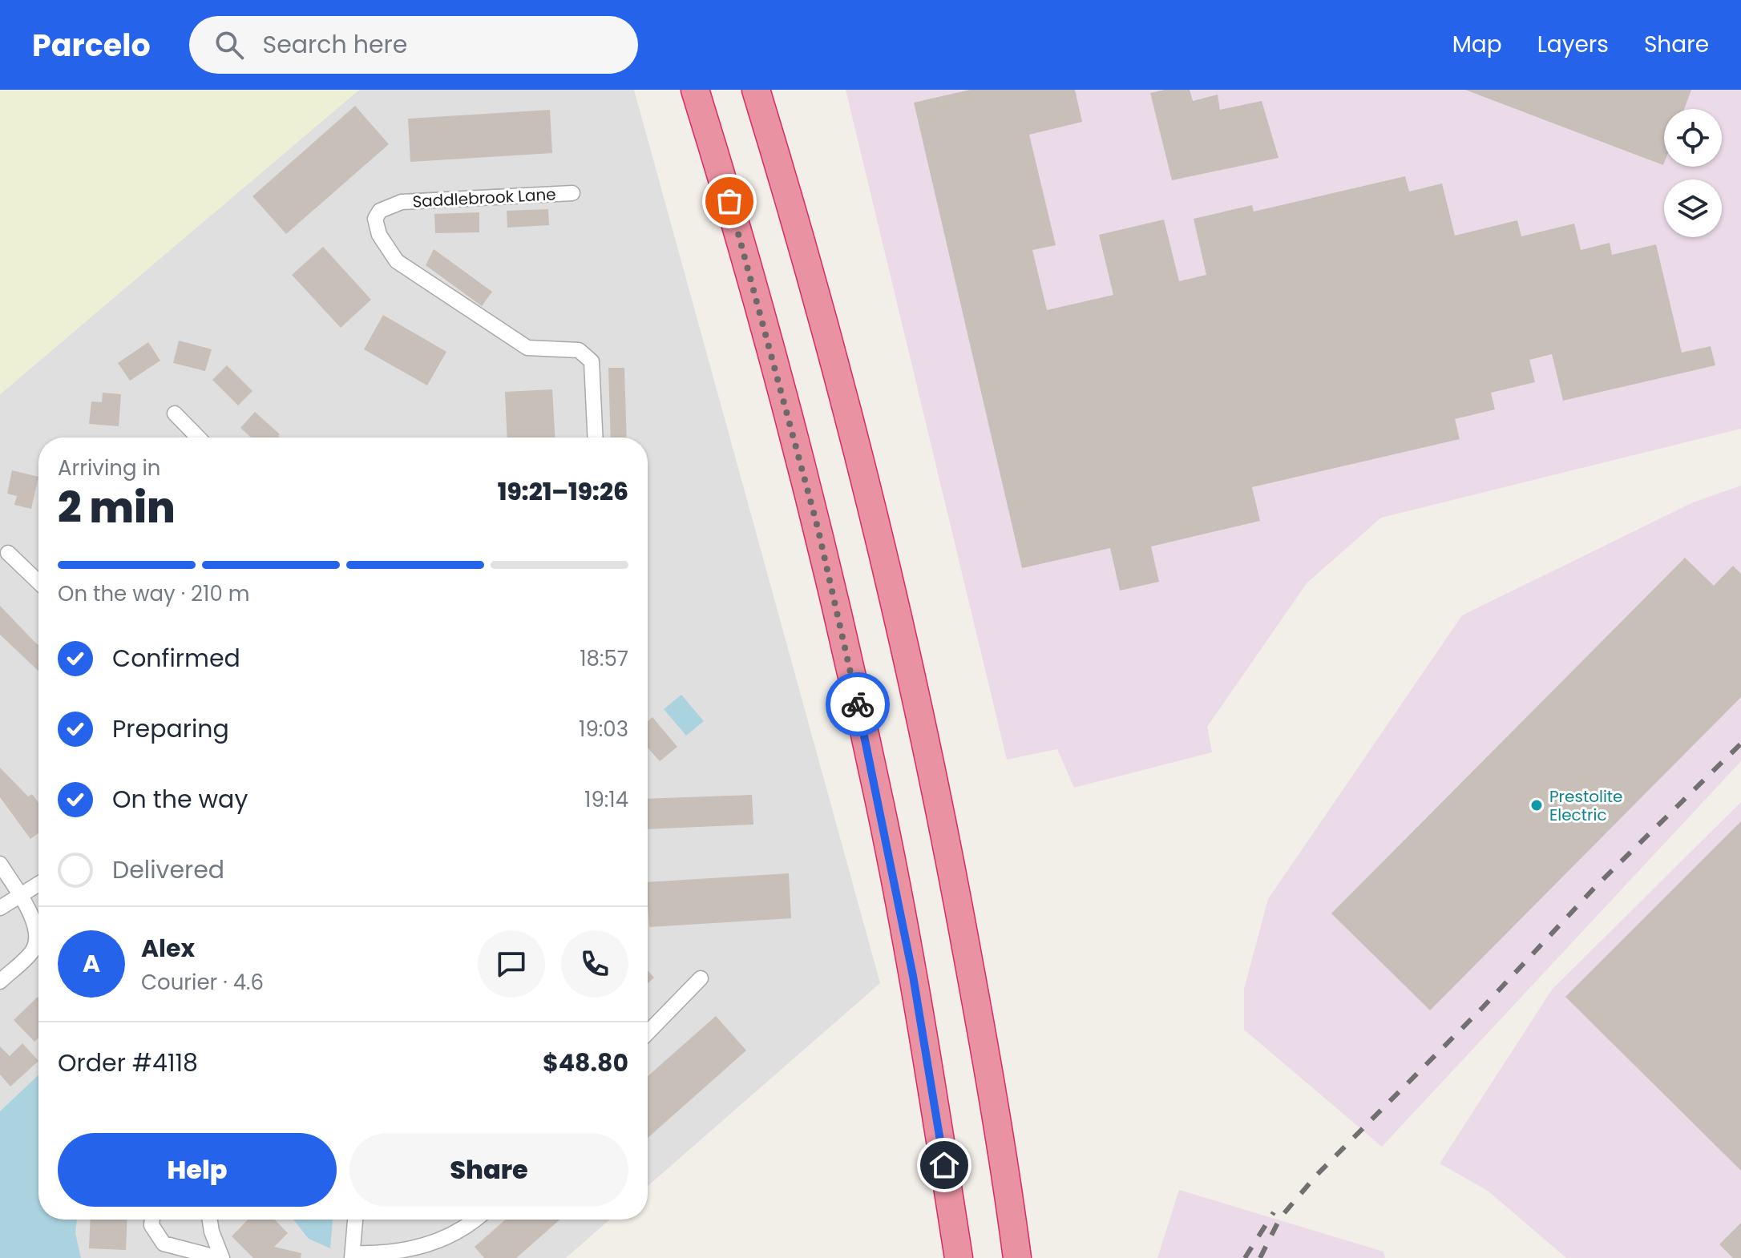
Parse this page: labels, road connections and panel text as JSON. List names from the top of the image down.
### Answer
{
  "streets": {
    "street": ["Saddlebrook Lane"]
  },
  "places": ["Prestolite Electric"],
  "page": {
    "header": "Parcelo",
    "search": "Search here",
    "nav": ["Map", "Layers", "Share"],
    "heading": ["2 min", "Arriving in", "19:21–19:26"],
    "panel": [
      "Alex",
      "Courier · 4.6",
      "Order #4118",
      "$48.80"
    ],
    "bar": "On the way · 210 m",
    "list": [
      ["Confirmed", "18:57"],
      ["Preparing", "19:03"],
      ["On the way", "19:14"],
      "Delivered"
    ],
    "round": "A",
    "buttons": ["Help", "Share"]
  }
}
